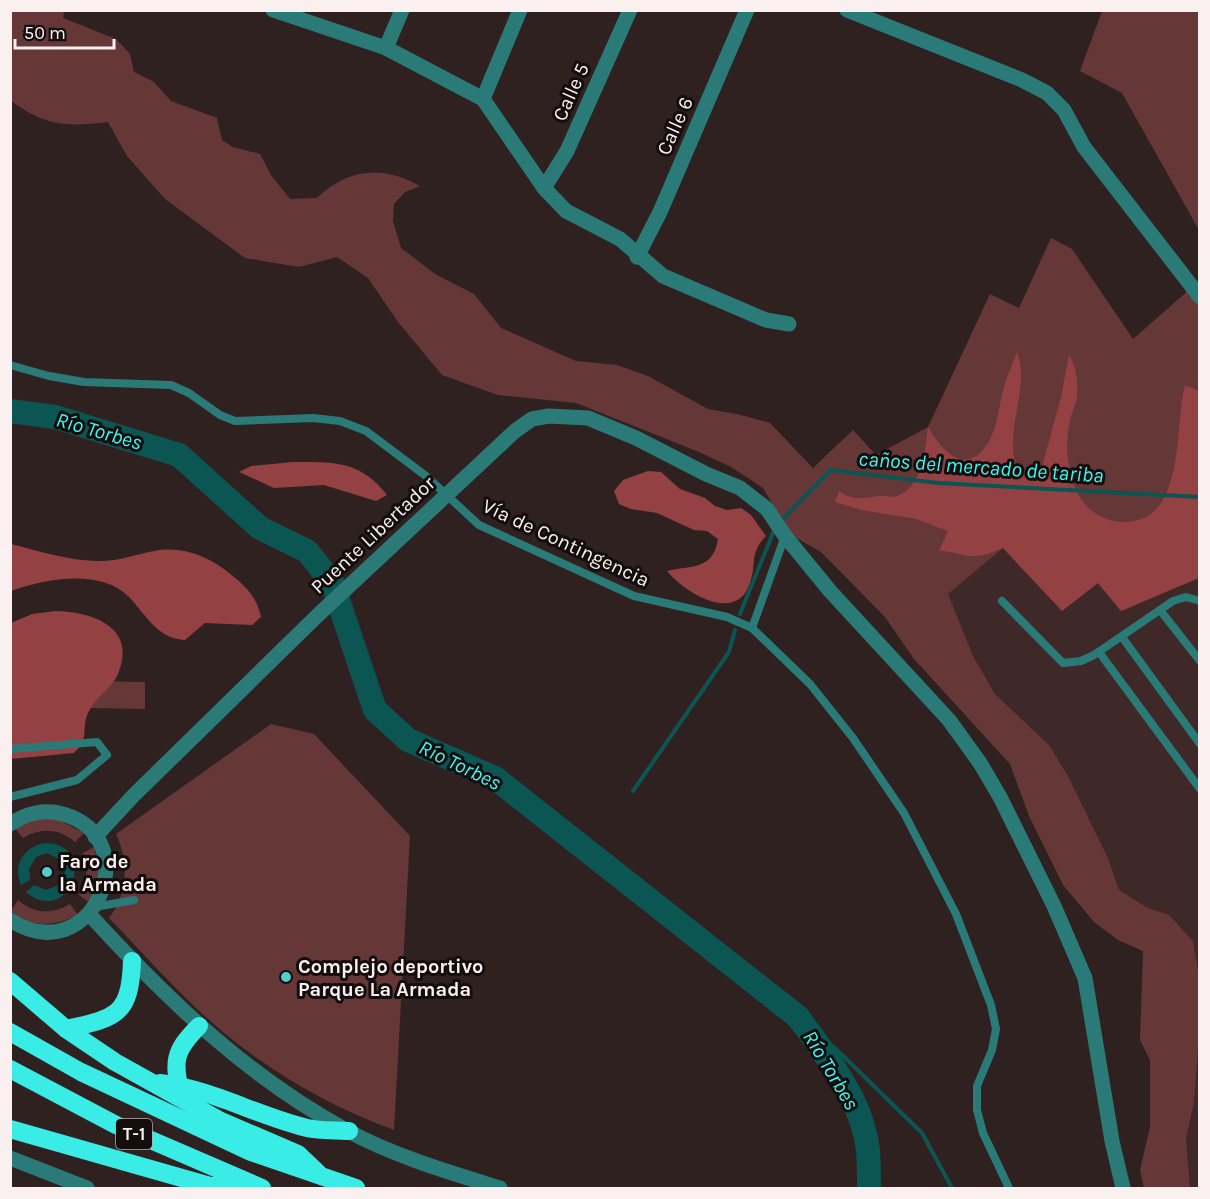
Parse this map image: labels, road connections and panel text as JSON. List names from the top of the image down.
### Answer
{
  "streets": {
    "highway": ["T-1"],
    "street": ["Calle 5", "Calle 6", "Puente Libertador"],
    "lane": ["Vía de Contingencia"]
  },
  "water": ["Río Torbes", "caños del mercado de tariba"],
  "places": ["Faro de la Armada", "Complejo deportivo Parque La Armada"],
  "scale_bar": "50 m"
}
